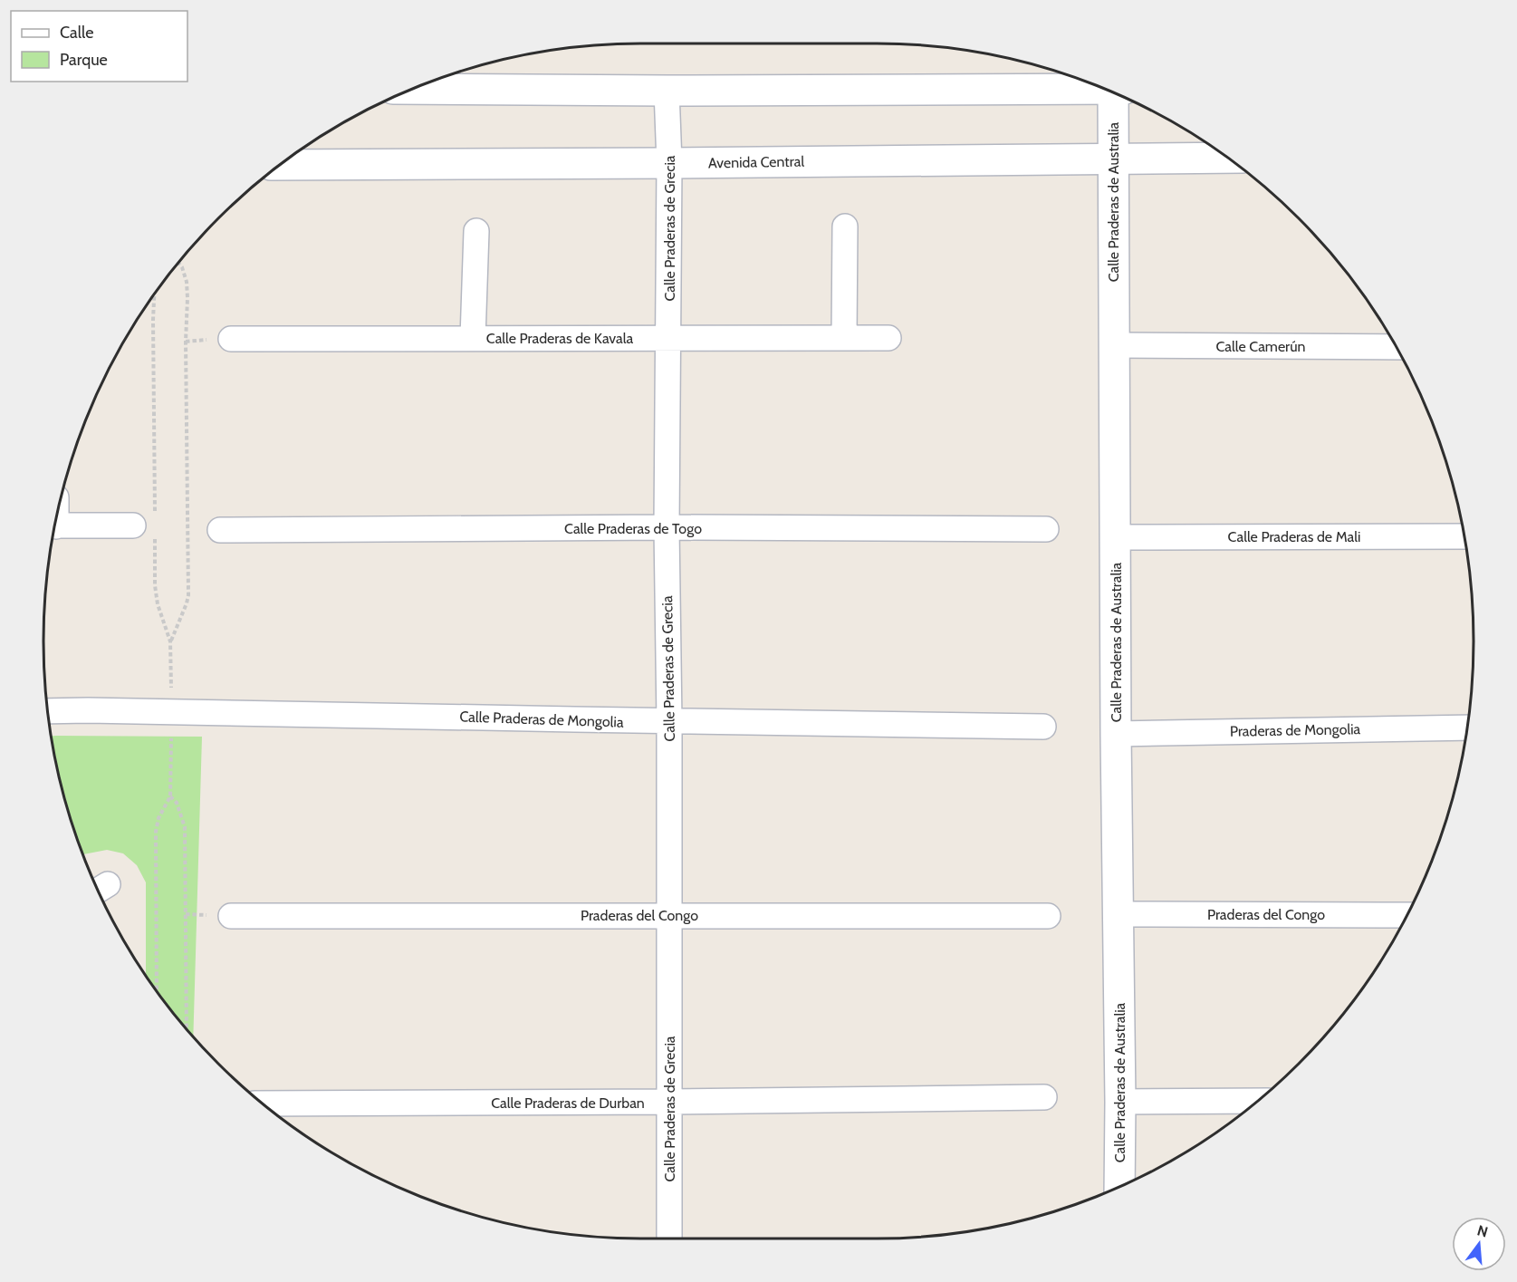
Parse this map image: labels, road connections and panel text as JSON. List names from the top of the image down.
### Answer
{
  "streets": {
    "main road": ["Avenida Central", "Calle Praderas de Australia"],
    "street": [
      "Calle Praderas de Grecia",
      "Calle Praderas de Kavala",
      "Calle Camerún",
      "Calle Praderas de Togo",
      "Calle Praderas de Mali",
      "Calle Praderas de Mongolia",
      "Praderas de Mongolia",
      "Praderas del Congo",
      "Calle Praderas de Durban"
    ]
  },
  "crossings": [
    ["Avenida Central", "Calle Praderas de Australia"],
    ["Avenida Central", "Calle Praderas de Grecia"],
    ["Calle Praderas de Australia", "Calle Camerún"],
    ["Calle Praderas de Australia", "Calle Praderas de Mali"],
    ["Calle Praderas de Australia", "Praderas de Mongolia"],
    ["Calle Praderas de Australia", "Praderas del Congo"],
    ["Calle Praderas de Grecia", "Calle Praderas de Kavala"],
    ["Calle Praderas de Grecia", "Calle Praderas de Togo"],
    ["Calle Praderas de Grecia", "Calle Praderas de Mongolia"],
    ["Calle Praderas de Grecia", "Praderas del Congo"],
    ["Calle Praderas de Grecia", "Calle Praderas de Durban"]
  ],
  "legend": ["Calle", "Parque"],
  "north": "top"
}
